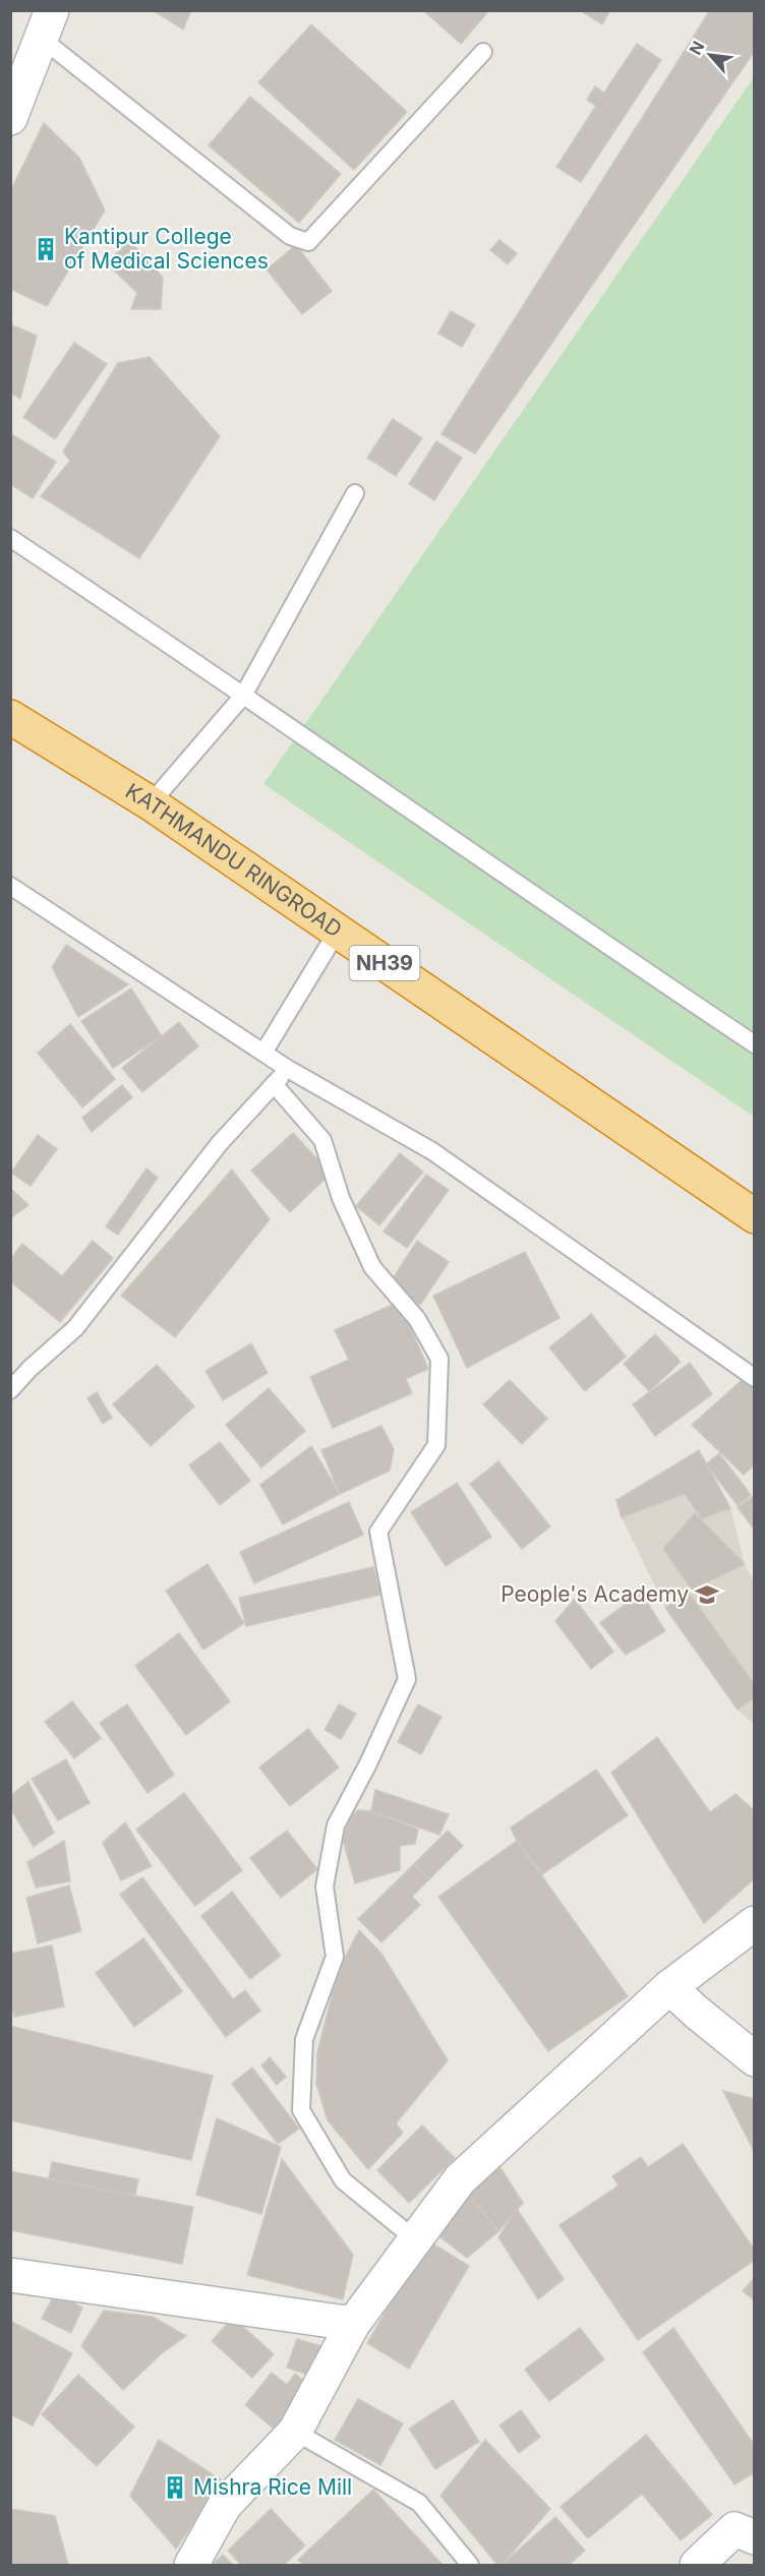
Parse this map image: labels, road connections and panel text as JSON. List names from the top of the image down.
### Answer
{
  "streets": {
    "highway": ["KATHMANDU RINGROAD", "NH39"]
  },
  "places": {
    "building": ["Kantipur College of Medical Sciences", "Mishra Rice Mill"],
    "school or university": ["People's Academy"]
  },
  "north": "top left"
}
